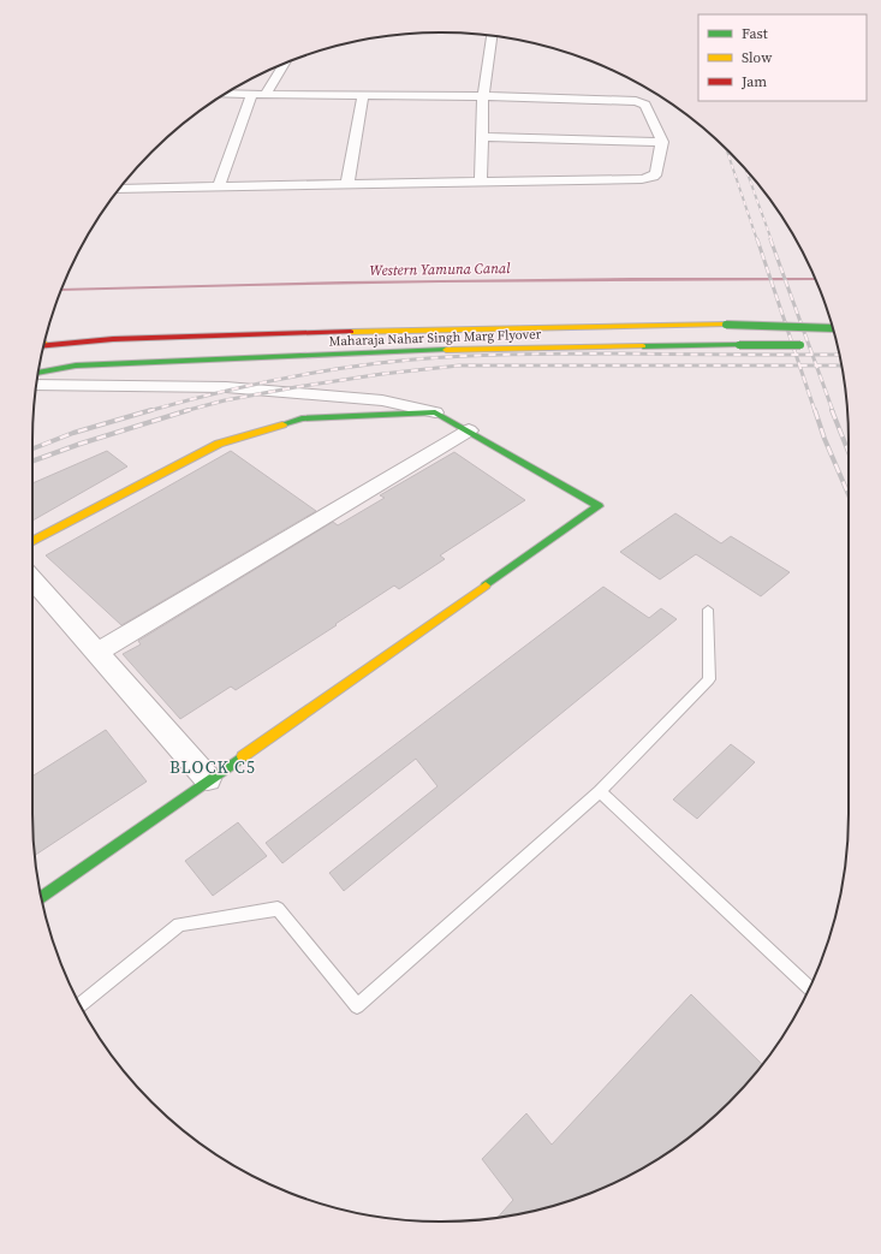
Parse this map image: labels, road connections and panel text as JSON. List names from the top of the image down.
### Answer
{
  "streets": {
    "main road": ["Maharaja Nahar Singh Marg Flyover"]
  },
  "districts": ["BLOCK C5"],
  "water": ["Western Yamuna Canal"],
  "legend": ["Fast", "Slow", "Jam"]
}
